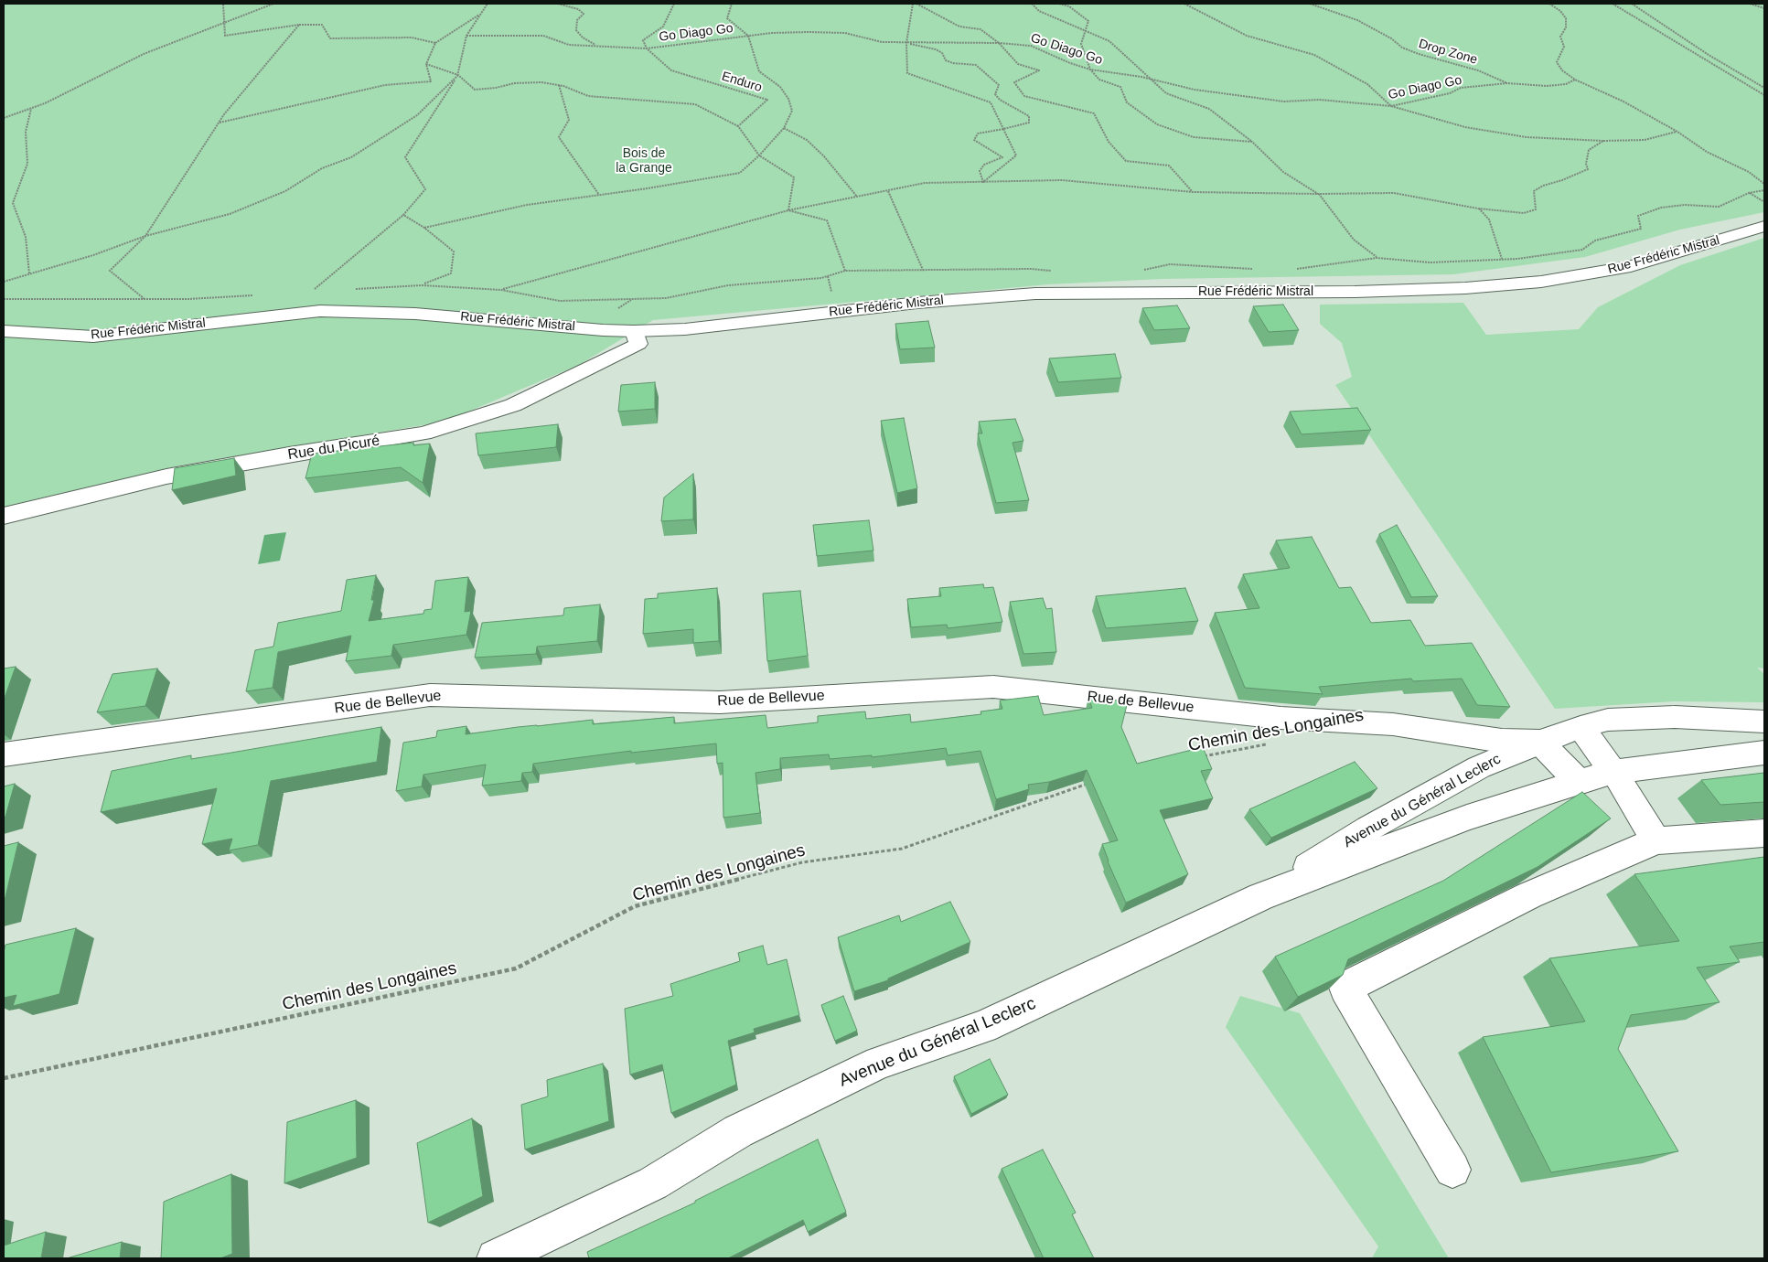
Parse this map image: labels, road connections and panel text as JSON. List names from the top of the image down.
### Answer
{
  "streets": {
    "street": [
      "Rue Frédéric Mistral",
      "Rue du Picuré",
      "Rue de Bellevue",
      "Avenue du Général Leclerc"
    ],
    "path": [
      "Go Diago Go",
      "Drop Zone",
      "Enduro",
      "Chemin des Longaines"
    ]
  },
  "crossings": [
    ["Go Diago Go", "Drop Zone"],
    ["Go Diago Go", "Enduro"],
    ["Rue Frédéric Mistral", "Rue du Picuré"],
    ["Rue de Bellevue", "Avenue du Général Leclerc"]
  ],
  "parks": ["Bois de la Grange"]
}
